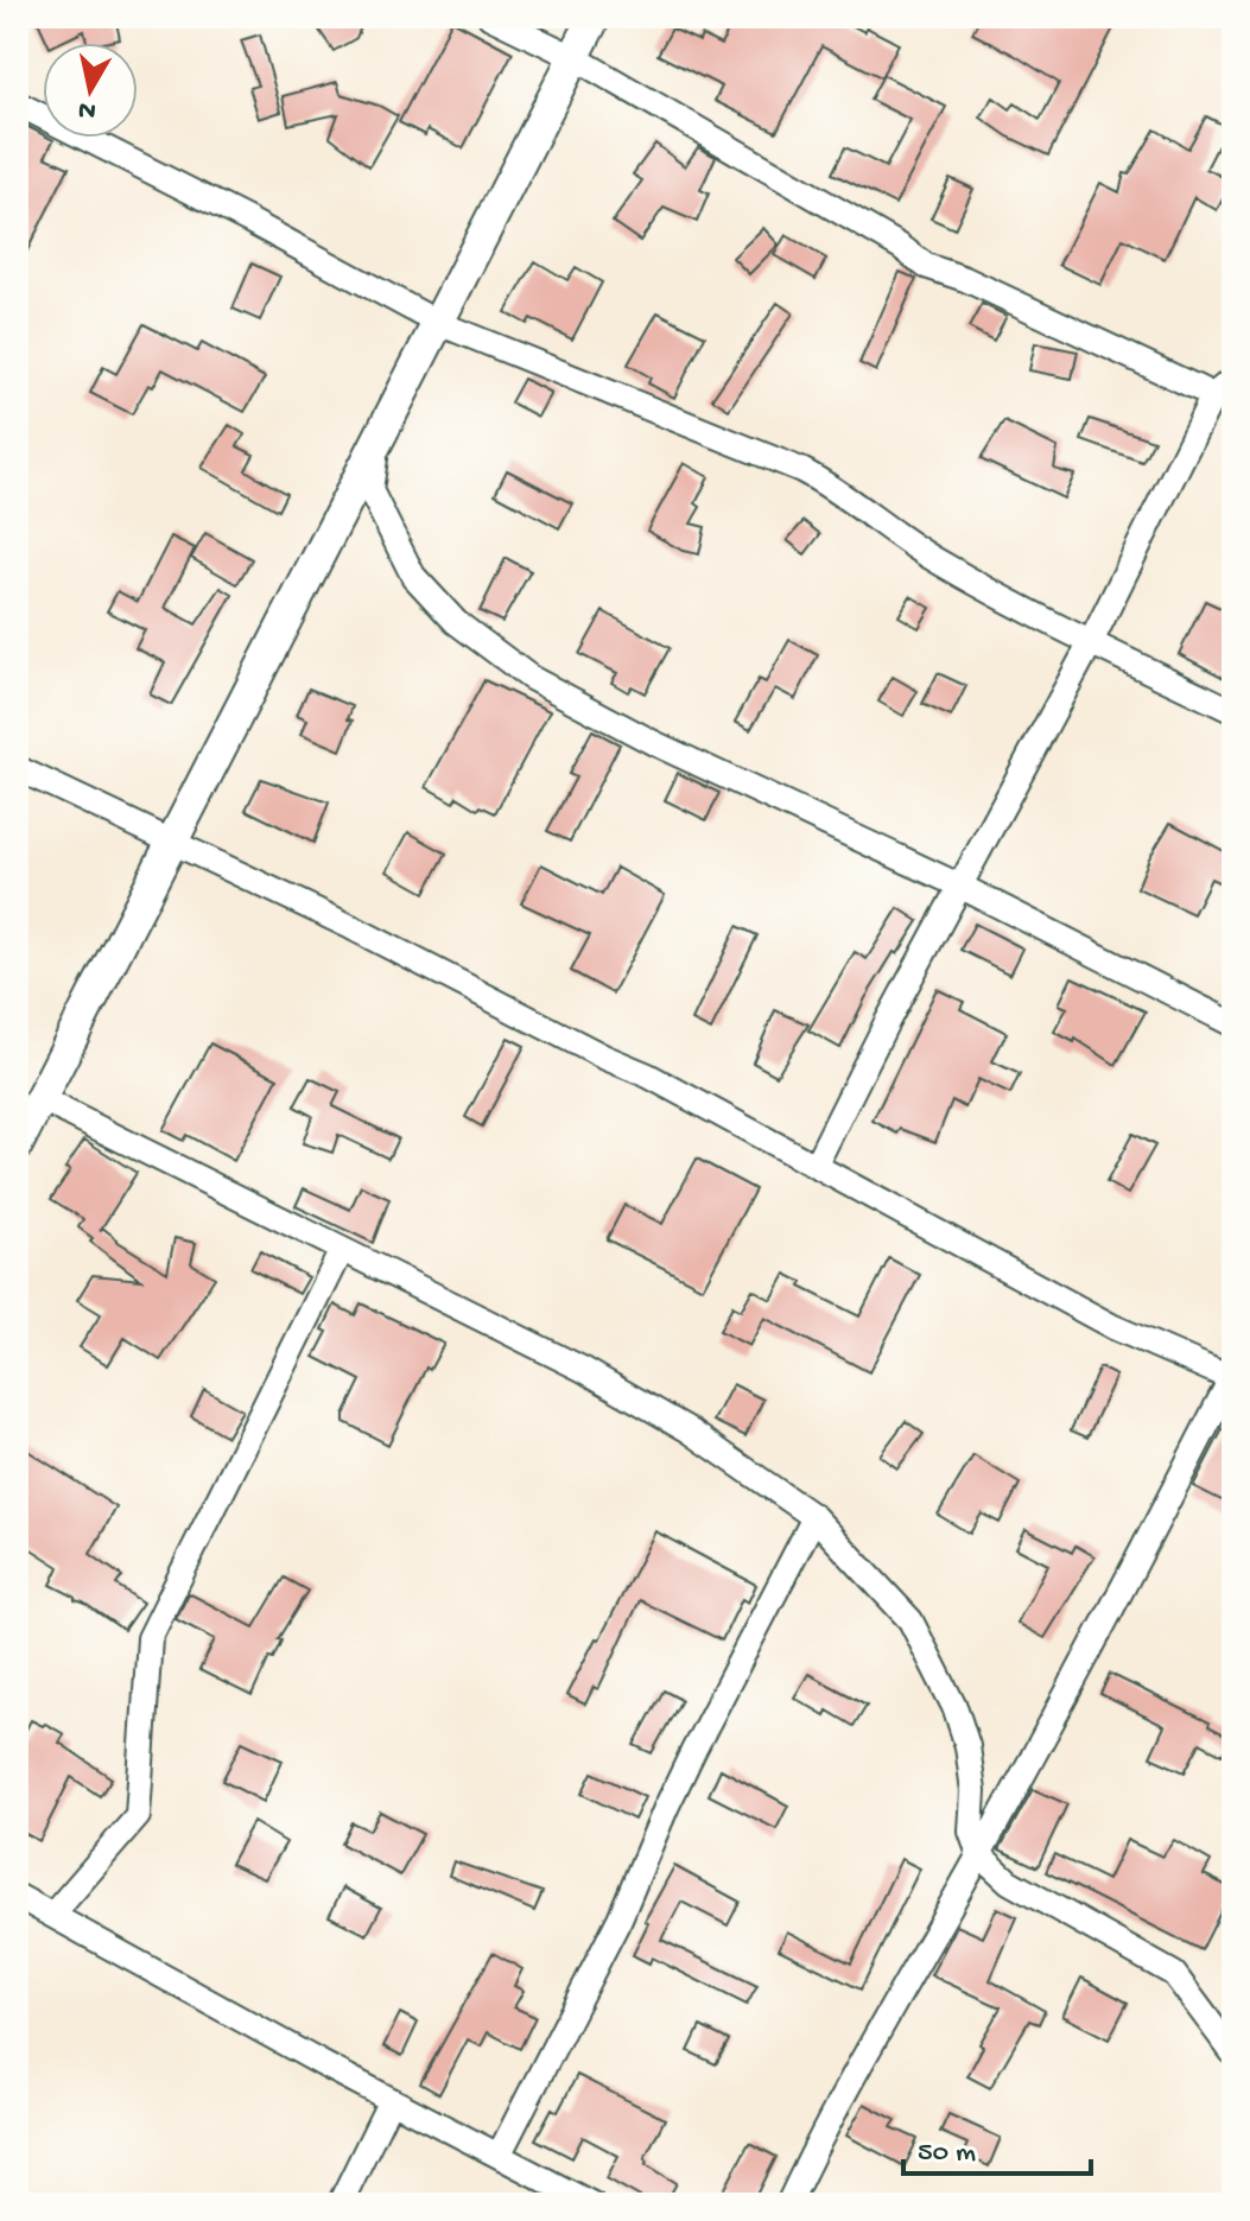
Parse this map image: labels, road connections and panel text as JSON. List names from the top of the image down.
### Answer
{
  "scale_bar": "50 m",
  "north": "bottom"
}
